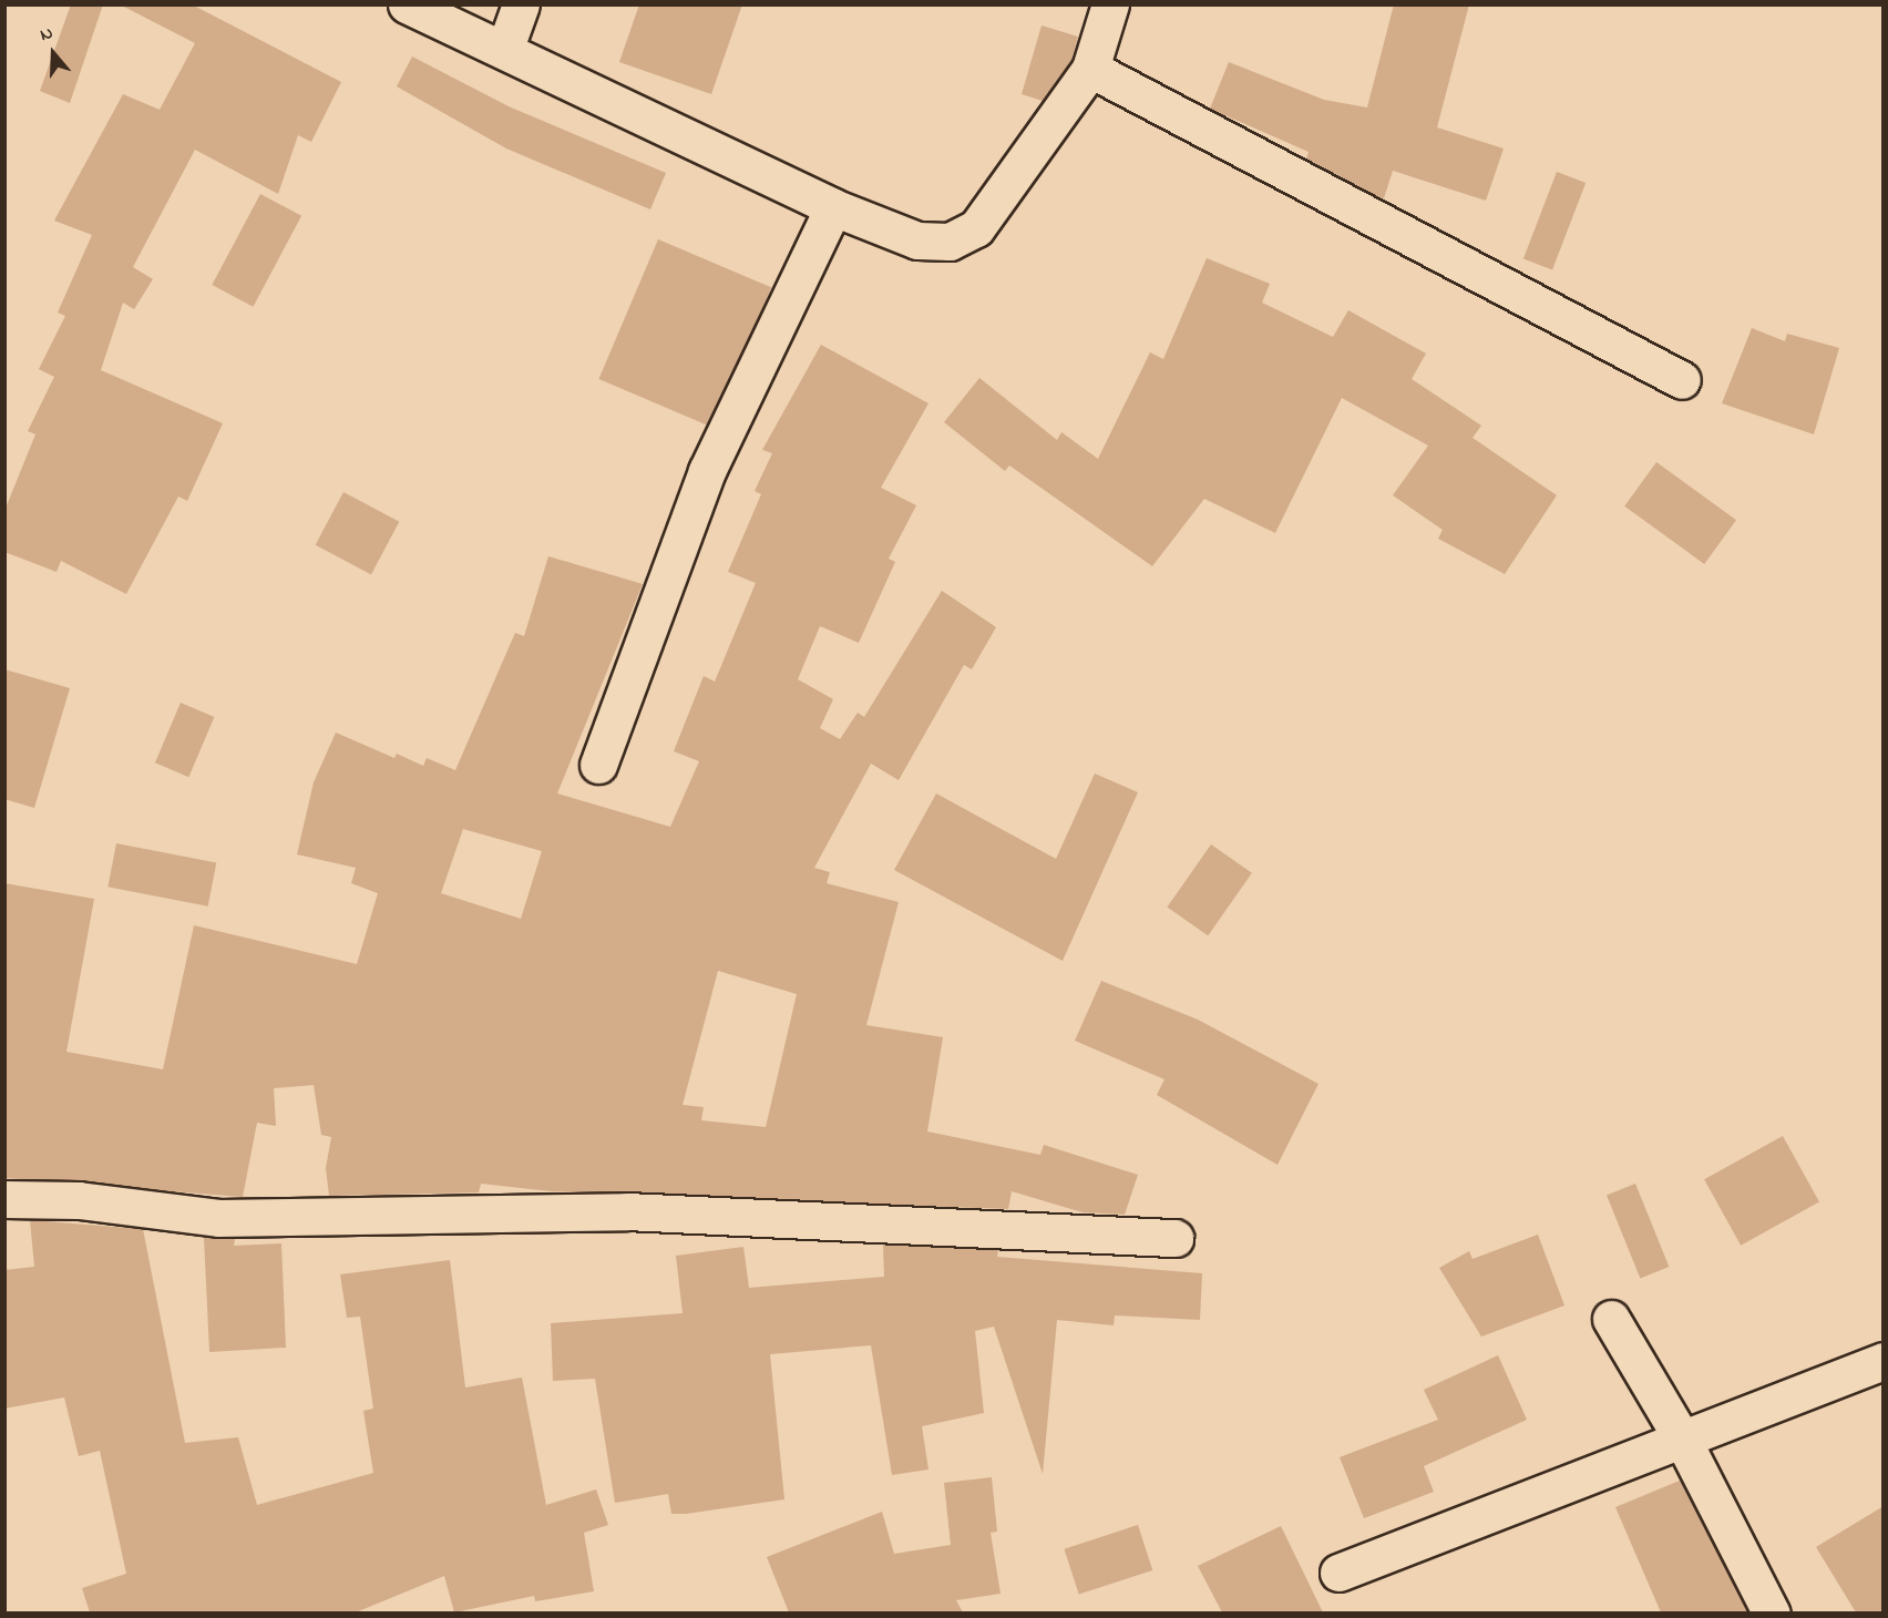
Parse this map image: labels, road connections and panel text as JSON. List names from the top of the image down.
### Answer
{
  "north": "top"
}
